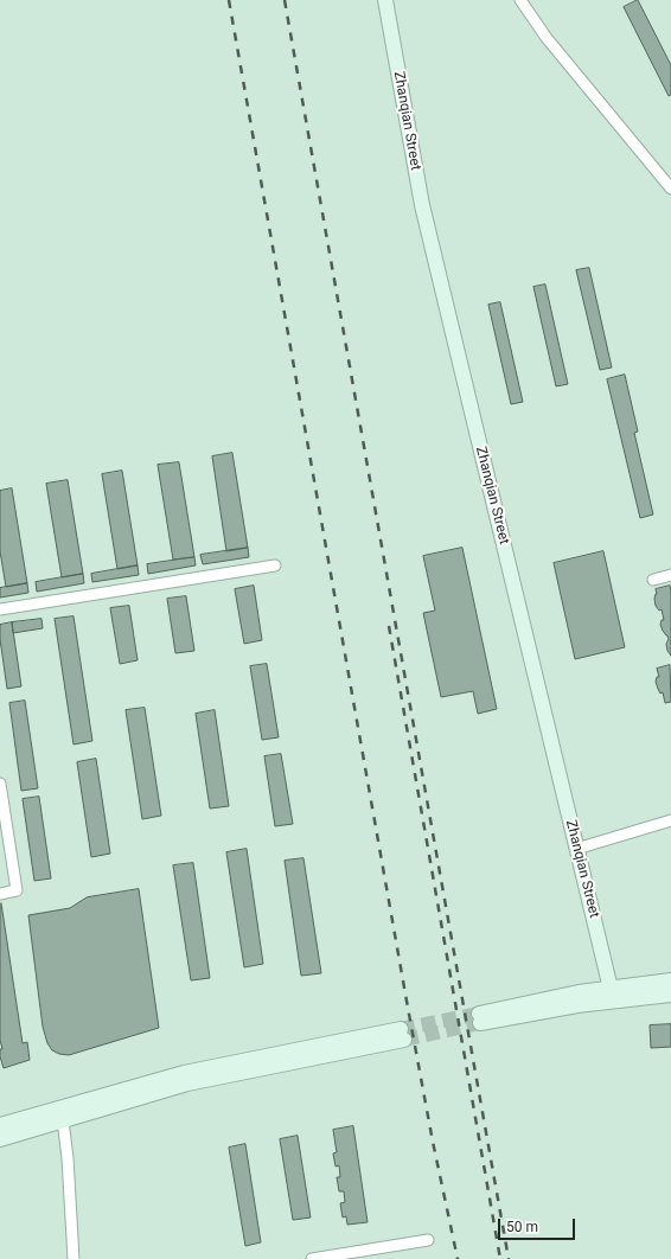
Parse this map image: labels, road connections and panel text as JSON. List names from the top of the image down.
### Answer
{
  "streets": {
    "main road": ["Zhanqian Street"]
  },
  "scale_bar": "50 m"
}
